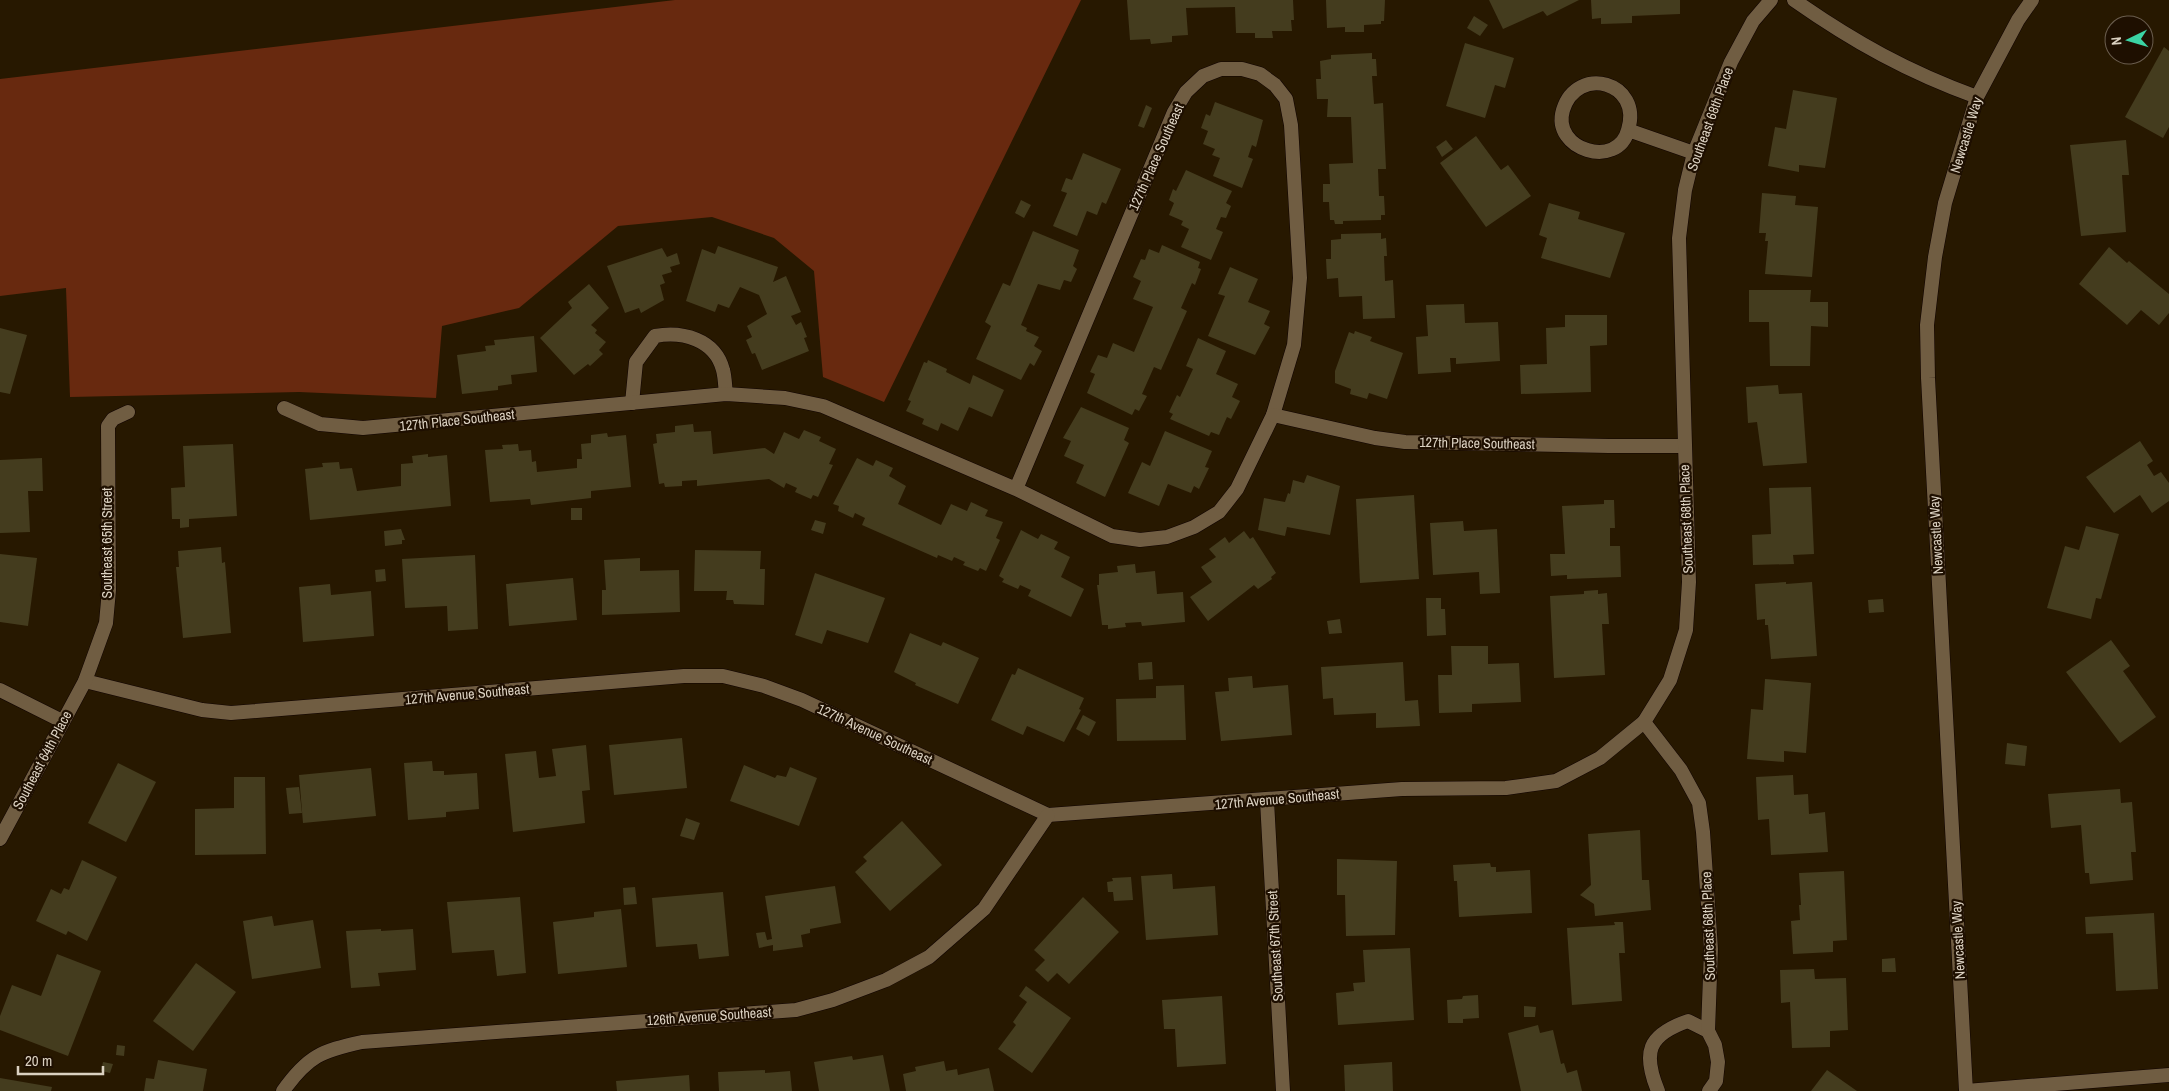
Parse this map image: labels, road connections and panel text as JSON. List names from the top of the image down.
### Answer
{
  "streets": {
    "street": [
      "Southeast 68th Place",
      "Newcastle Way",
      "127th Place Southeast",
      "Southeast 65th Street",
      "127th Avenue Southeast",
      "Southeast 64th Place",
      "Southeast 67th Street",
      "126th Avenue Southeast"
    ]
  },
  "crossings": [
    ["Southeast 68th Place", "127th Place Southeast"],
    ["Southeast 68th Place", "127th Avenue Southeast"],
    ["Southeast 65th Street", "127th Avenue Southeast"],
    ["Southeast 65th Street", "Southeast 64th Place"],
    ["127th Avenue Southeast", "Southeast 64th Place"],
    ["127th Avenue Southeast", "Southeast 67th Street"],
    ["127th Avenue Southeast", "126th Avenue Southeast"]
  ],
  "scale_bar": "20 m",
  "north": "left"
}
